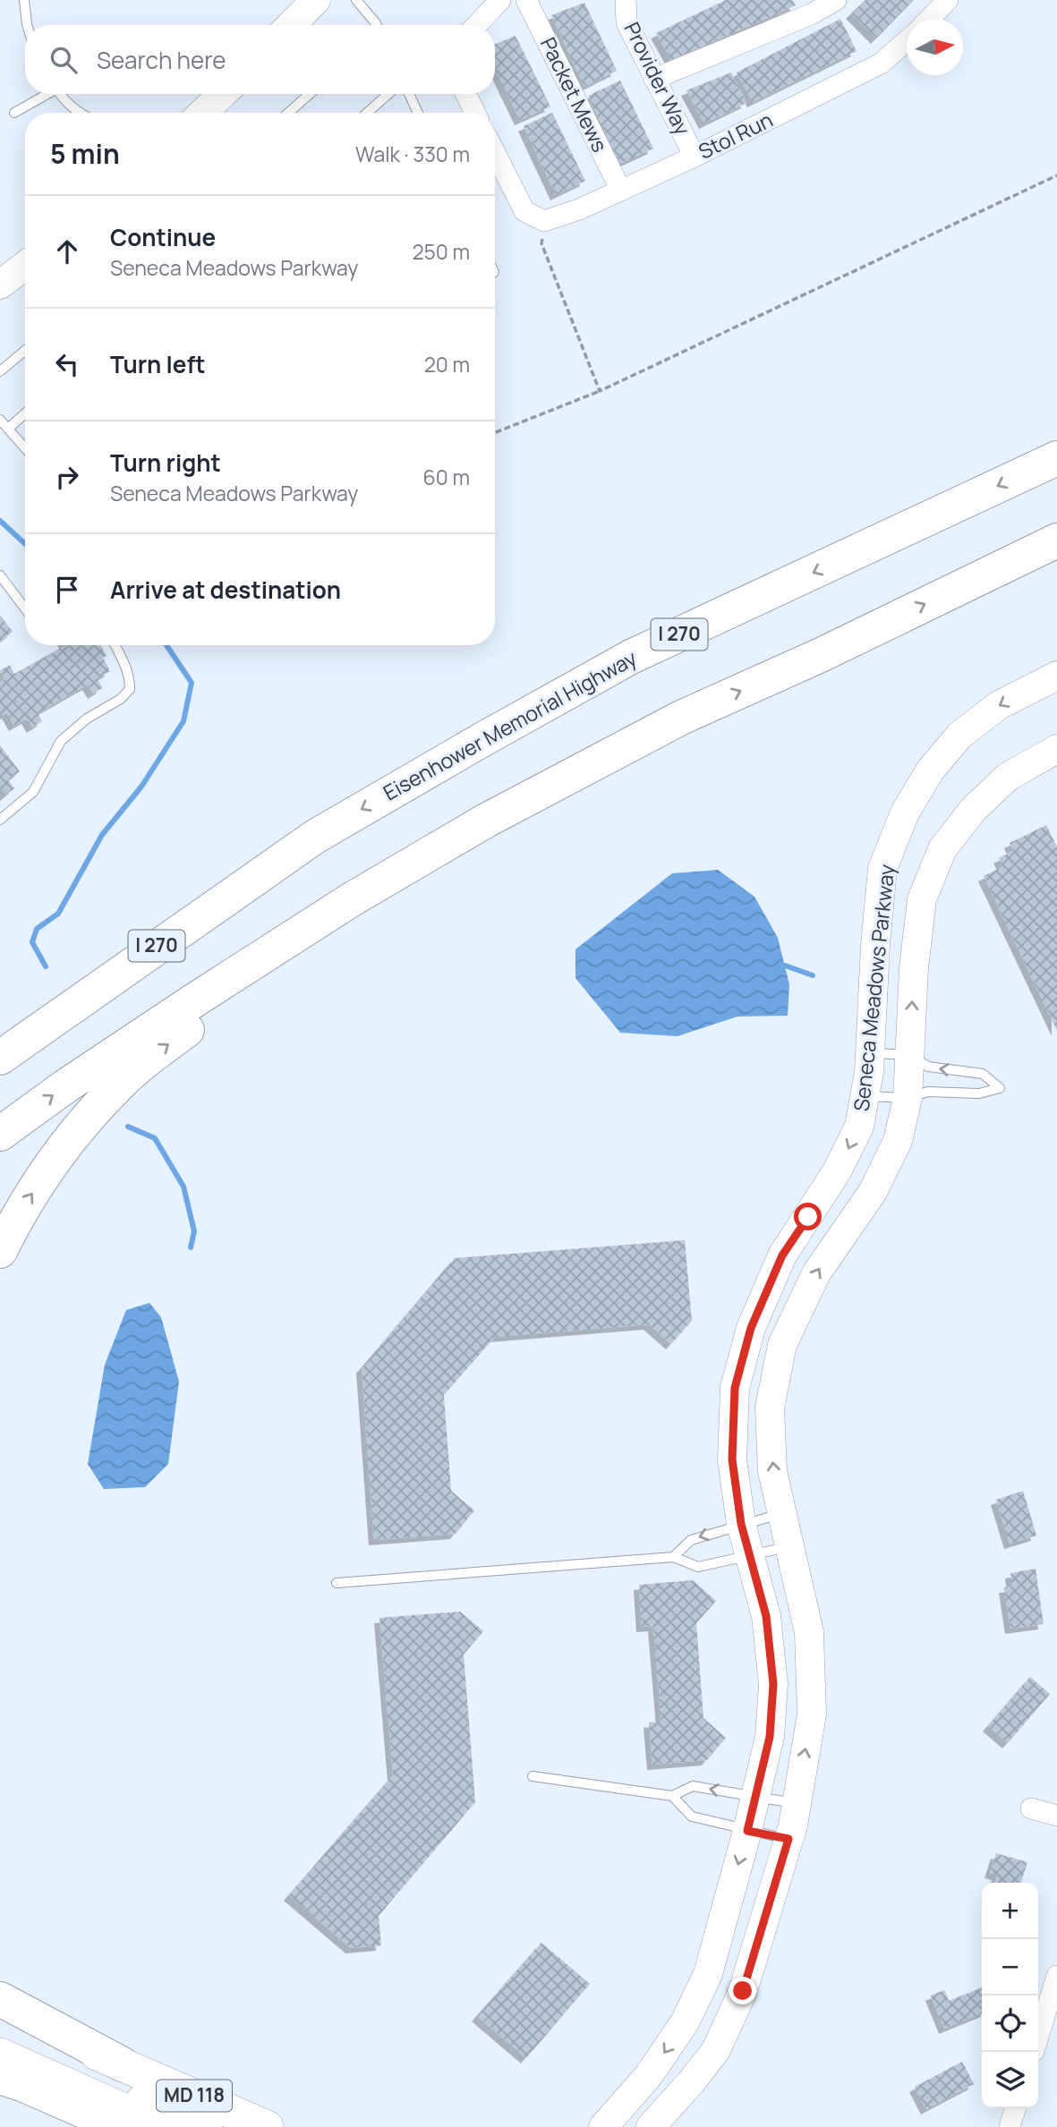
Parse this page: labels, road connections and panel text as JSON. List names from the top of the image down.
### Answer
{
  "streets": {
    "highway": ["I 270", "Eisenhower Memorial Highway"],
    "main road": ["MD 118"],
    "street": [
      "Provider Way",
      "Packet Mews",
      "Stol Run",
      "Seneca Meadows Parkway"
    ]
  },
  "crossings": [
    ["Provider Way", "Stol Run"],
    ["Packet Mews", "Stol Run"]
  ],
  "north": "right",
  "page": {
    "search": "Search here",
    "heading": ["5 min", "Walk · 330 m"],
    "list": [
      ["Continue", "Seneca Meadows Parkway", "250 m"],
      ["Turn left", "20 m"],
      ["Turn right", "Seneca Meadows Parkway", "60 m"],
      "Arrive at destination"
    ],
    "map_buttons": ["+", "−"]
  }
}
